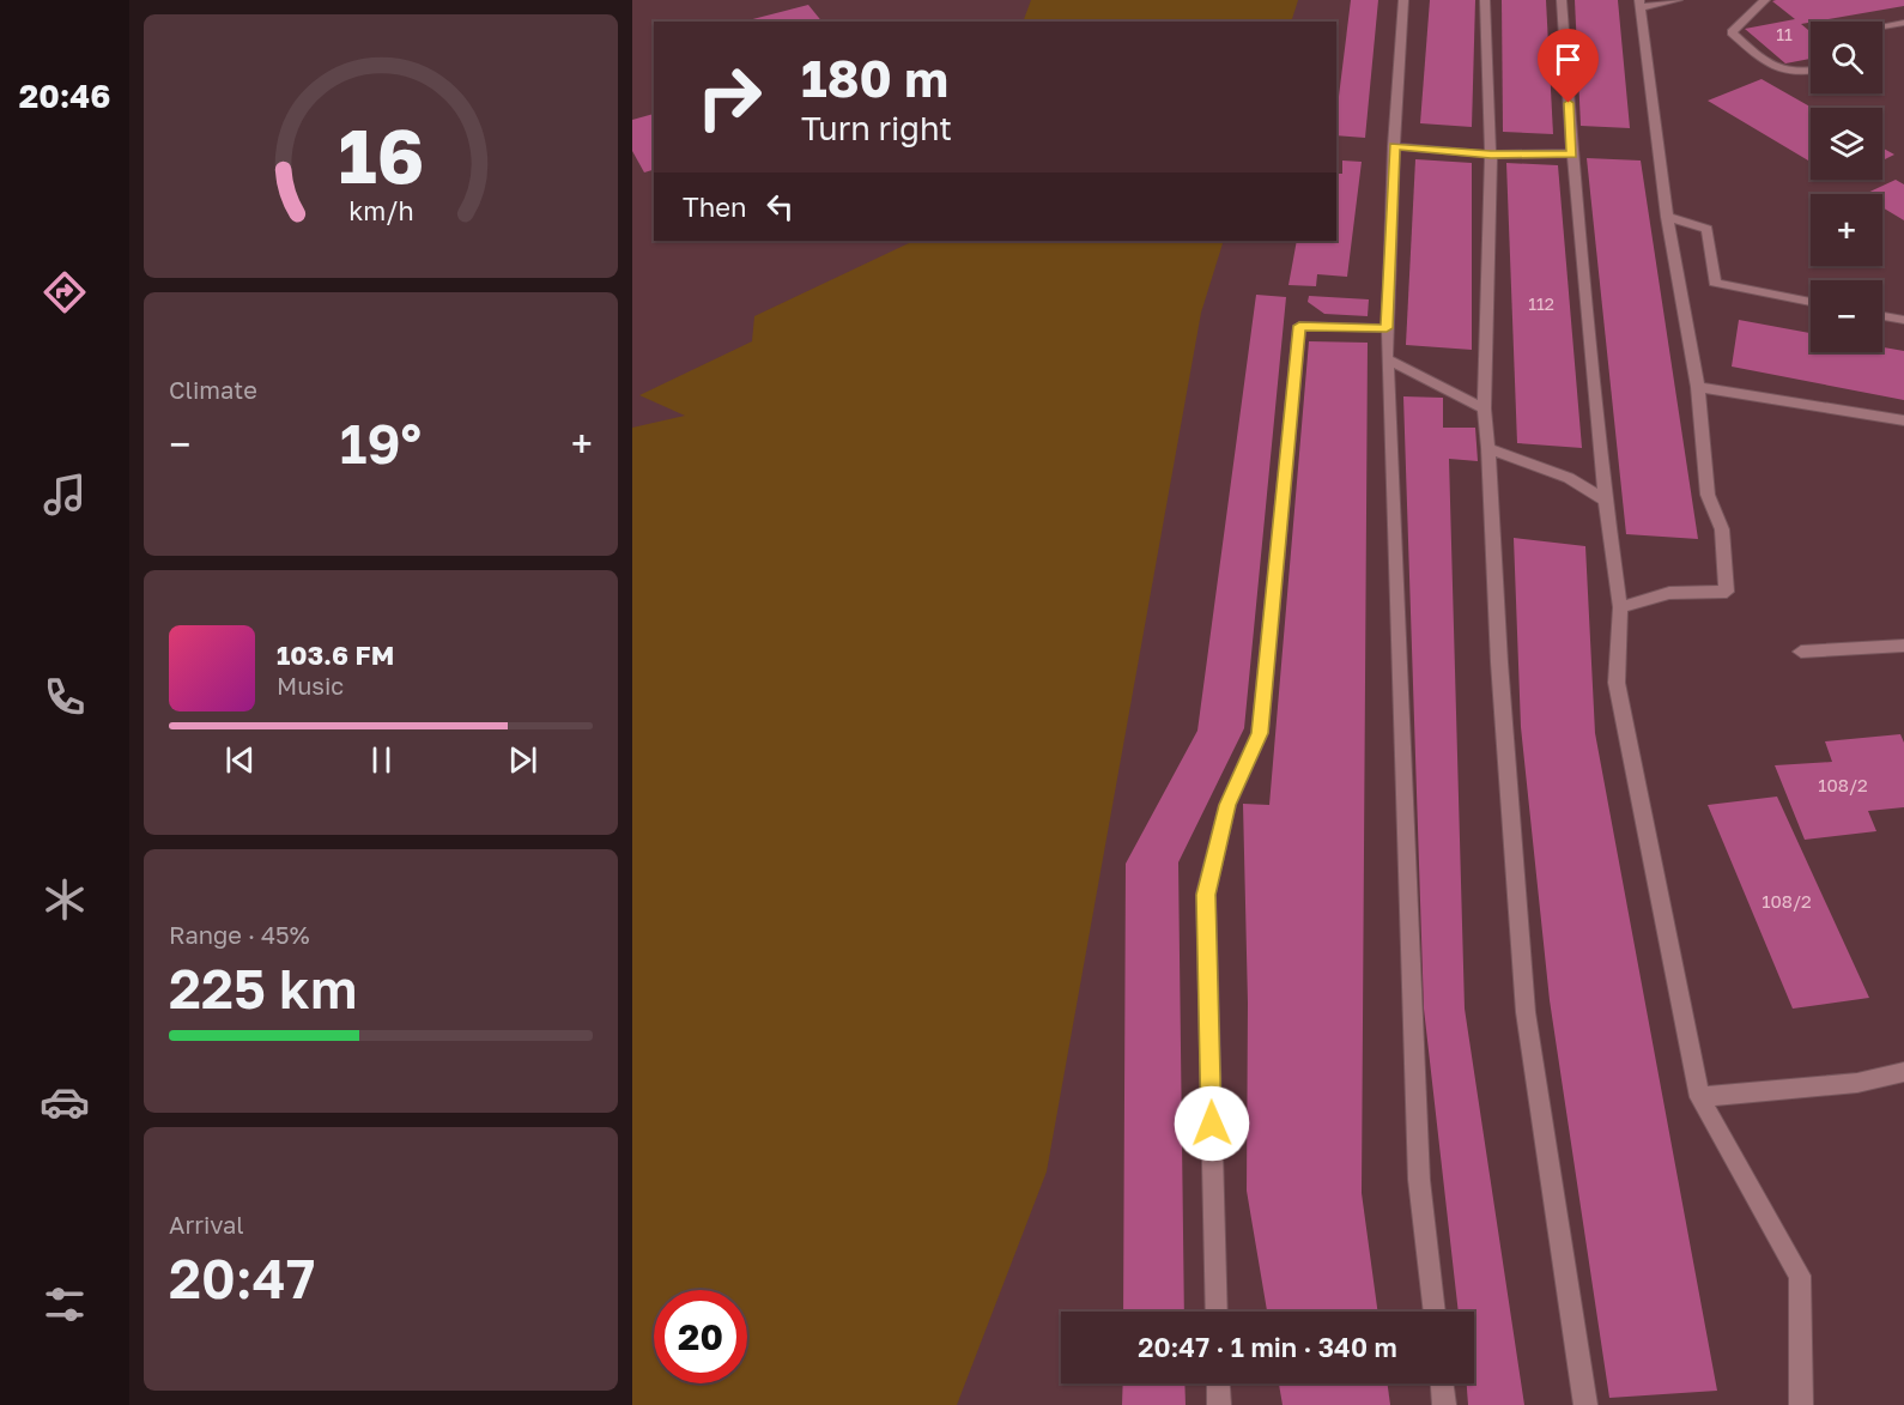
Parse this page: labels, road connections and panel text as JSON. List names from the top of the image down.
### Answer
{
  "house_numbers": [
    "11",
    "112",
    "108/2",
    "108/2"
  ],
  "page": {
    "tabs": "20:46",
    "map_buttons": ["+", "−"],
    "turn": ["180 m", "Turn right"],
    "then": "Then",
    "tile": [
      "Climate",
      ["Range · 45%", "225 km"],
      ["Arrival", "20:47"]
    ],
    "heat": ["−", "19°", "+"],
    "song": ["103.6 FM", "Music"],
    "limit": "20",
    "trip": "20:47 · 1 min · 340 m",
    "gauge": ["16", "km/h"]
  }
}
